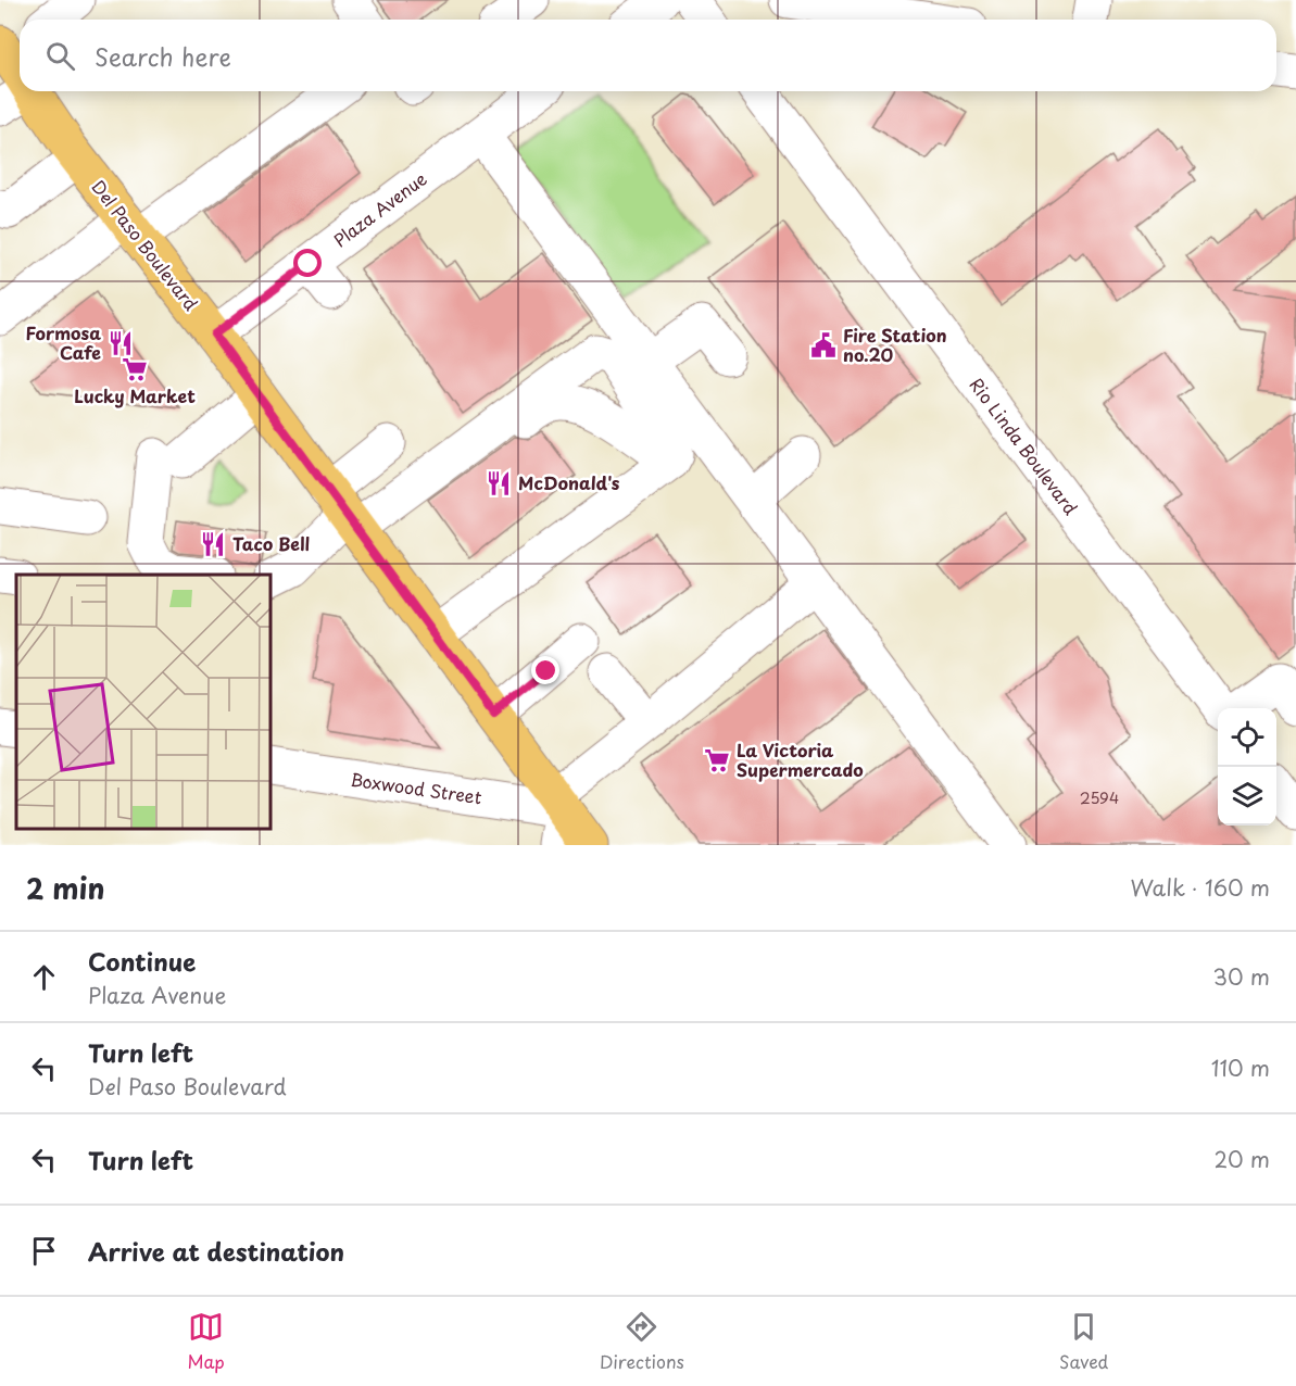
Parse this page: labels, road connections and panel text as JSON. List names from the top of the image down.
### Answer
{
  "streets": {
    "main road": ["Del Paso Boulevard"],
    "street": ["Plaza Avenue", "Rio Linda Boulevard", "Boxwood Street"]
  },
  "crossings": [
    ["Plaza Avenue", "Del Paso Boulevard"],
    ["Del Paso Boulevard", "Boxwood Street"]
  ],
  "places": {
    "restaurant": ["Formosa Cafe", "McDonald's", "Taco Bell"],
    "public building": ["Fire Station no.20"],
    "supermarket": ["Lucky Market", "La Victoria Supermercado"]
  },
  "house_numbers": ["2594"],
  "page": {
    "search": "Search here",
    "heading": ["2 min", "Walk · 160 m"],
    "list": [
      ["Continue", "Plaza Avenue", "30 m"],
      ["Turn left", "Del Paso Boulevard", "110 m"],
      ["Turn left", "20 m"],
      "Arrive at destination"
    ],
    "nav": ["Map", "Directions", "Saved"]
  }
}
